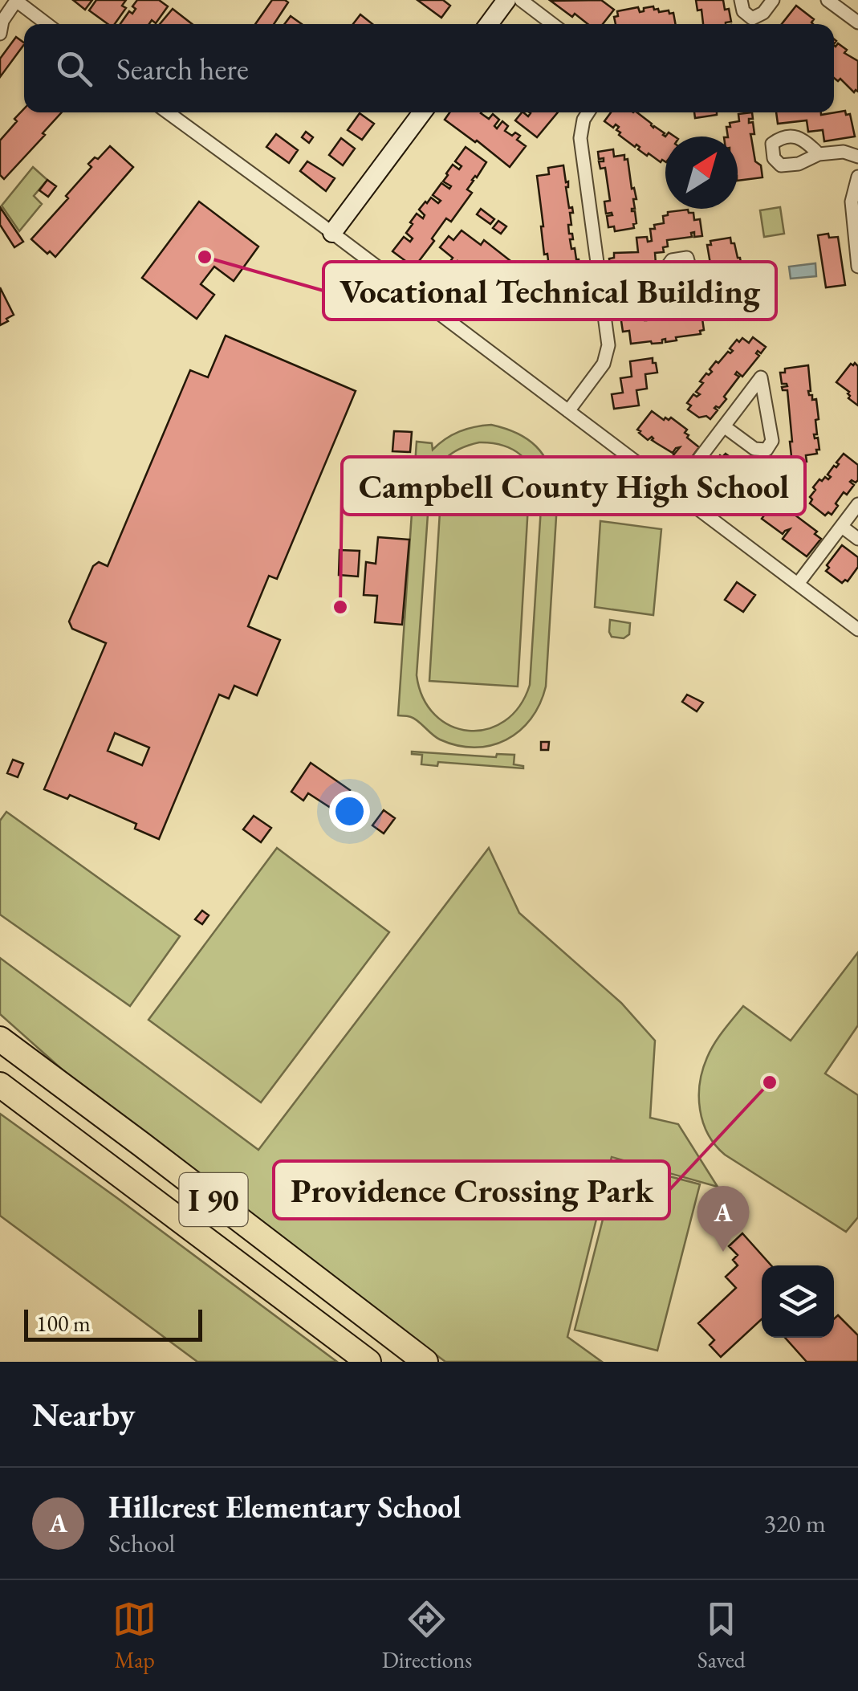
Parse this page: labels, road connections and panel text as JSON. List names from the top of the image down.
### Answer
{
  "streets": {
    "highway": ["I 90"]
  },
  "places": ["Vocational Technical Building", "Campbell County High School", "Providence Crossing Park"],
  "scale_bar": "100 m",
  "north": "top right",
  "page": {
    "search": "Search here",
    "pins": "A",
    "scale": "100 m",
    "heading": "Nearby",
    "list": [
      {
        "mark": "A",
        "name": "Hillcrest Elementary School",
        "note": "School",
        "value": "320 m"
      }
    ],
    "nav": ["Map", "Directions", "Saved"]
  }
}
